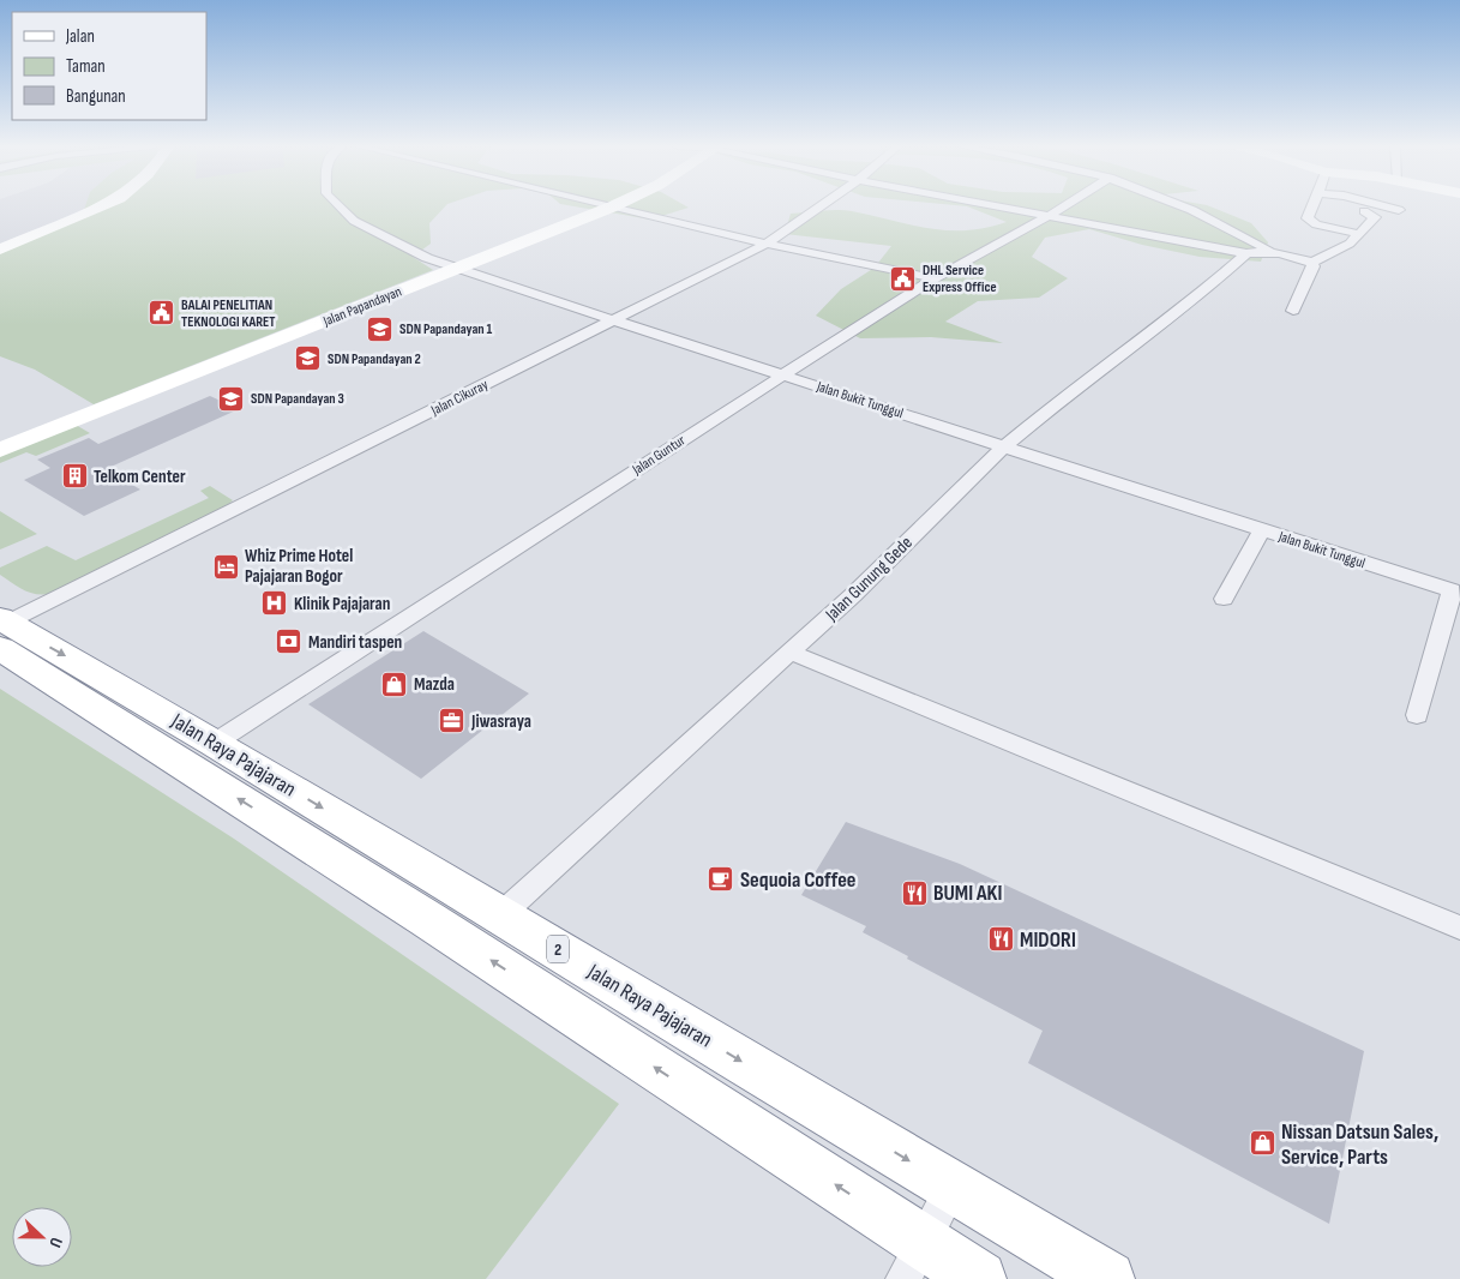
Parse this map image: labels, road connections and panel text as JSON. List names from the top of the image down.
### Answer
{
  "streets": {
    "highway": ["Jalan Raya Pajajaran", "2"],
    "street": [
      "Jalan Papandayan",
      "Jalan Cikuray",
      "Jalan Bukit Tunggul",
      "Jalan Guntur",
      "Jalan Gunung Gede"
    ]
  },
  "crossings": [
    ["Jalan Papandayan", "Jalan Bukit Tunggul"],
    ["Jalan Cikuray", "Jalan Bukit Tunggul"],
    ["Jalan Cikuray", "Jalan Raya Pajajaran"],
    ["Jalan Bukit Tunggul", "Jalan Guntur"],
    ["Jalan Bukit Tunggul", "Jalan Gunung Gede"],
    ["Jalan Guntur", "Jalan Raya Pajajaran"],
    ["Jalan Gunung Gede", "Jalan Raya Pajajaran"]
  ],
  "places": {
    "public building": ["DHL Service Express Office", "BALAI PENELITIAN TEKNOLOGI KARET"],
    "school or university": ["SDN Papandayan 1", "SDN Papandayan 2", "SDN Papandayan 3"],
    "building": ["Telkom Center"],
    "hotel": ["Whiz Prime Hotel Pajajaran Bogor"],
    "hospital": ["Klinik Pajajaran"],
    "bank": ["Mandiri taspen"],
    "shop": ["Mazda", "Nissan Datsun Sales, Service, Parts"],
    "office": ["Jiwasraya"],
    "cafe": ["Sequoia Coffee"],
    "restaurant": ["BUMI AKI", "MIDORI"]
  },
  "legend": ["Jalan", "Taman", "Bangunan"],
  "north": "right"
}
